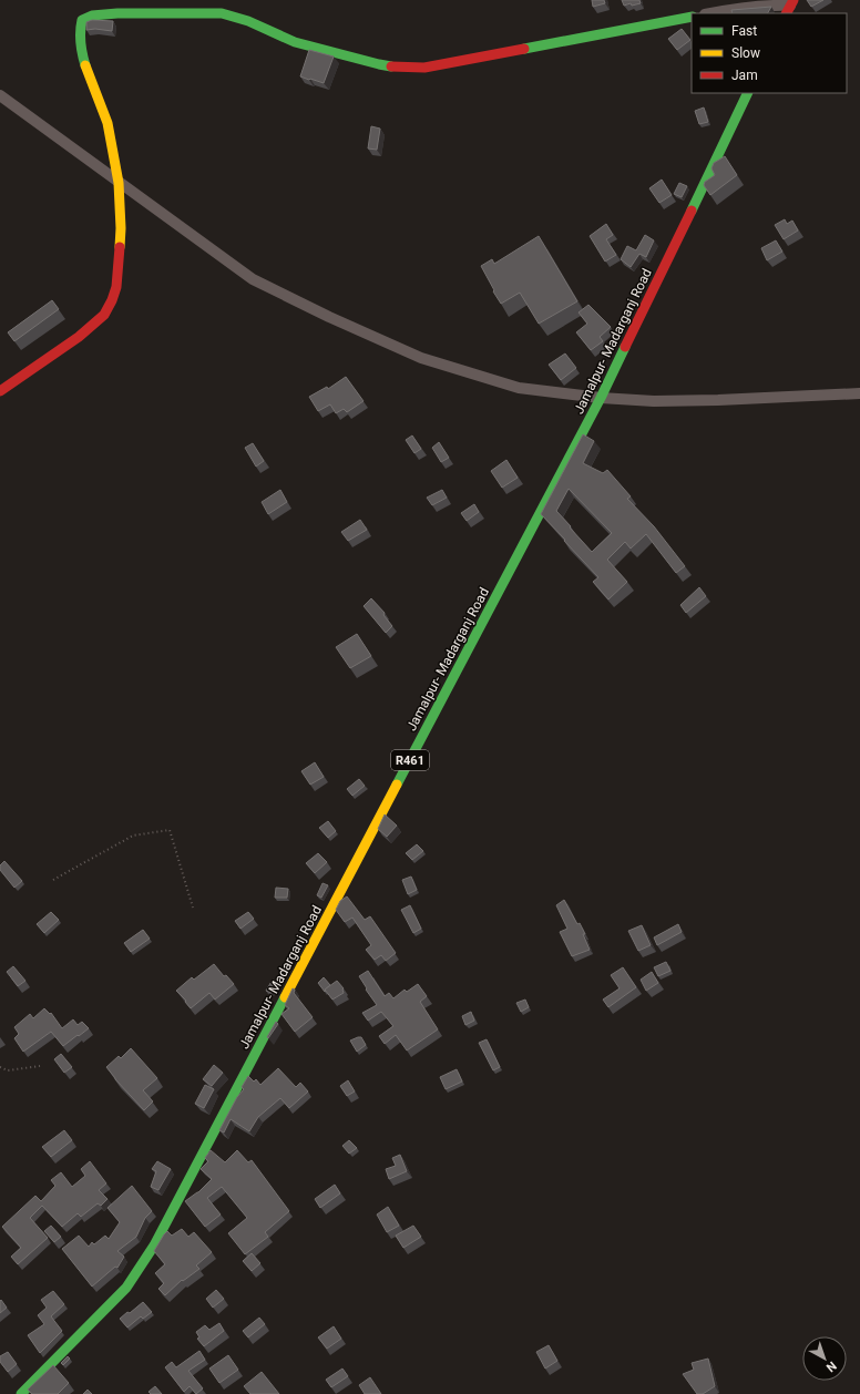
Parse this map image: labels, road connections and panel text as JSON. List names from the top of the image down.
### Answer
{
  "streets": {
    "main road": ["Jamalpur- Madarganj Road", "R461"]
  },
  "legend": ["Fast", "Slow", "Jam"],
  "north": "bottom right"
}
